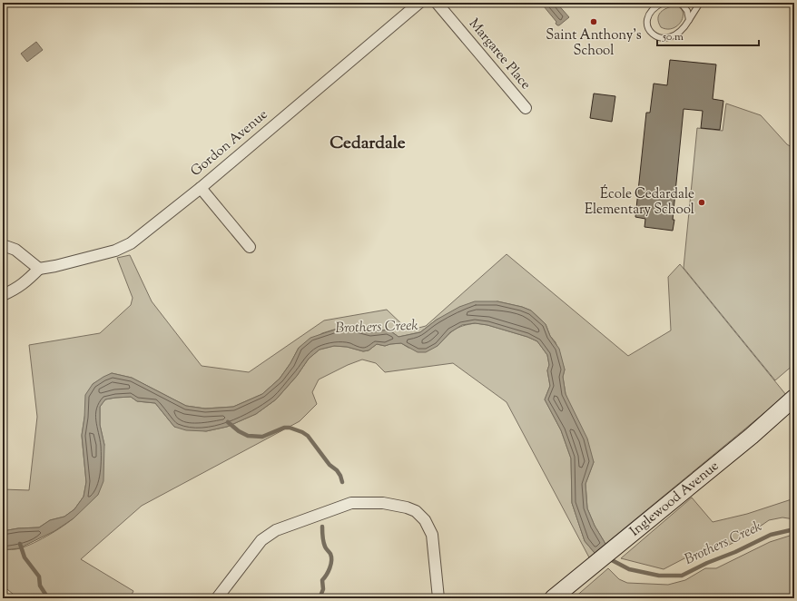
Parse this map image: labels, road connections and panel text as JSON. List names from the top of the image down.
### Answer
{
  "streets": {
    "street": ["Margaree Place", "Gordon Avenue", "Inglewood Avenue"]
  },
  "districts": ["Cedardale"],
  "water": ["Brothers Creek"],
  "places": ["Saint Anthony's School", "École Cedardale Elementary School"],
  "scale_bar": "50 m"
}
